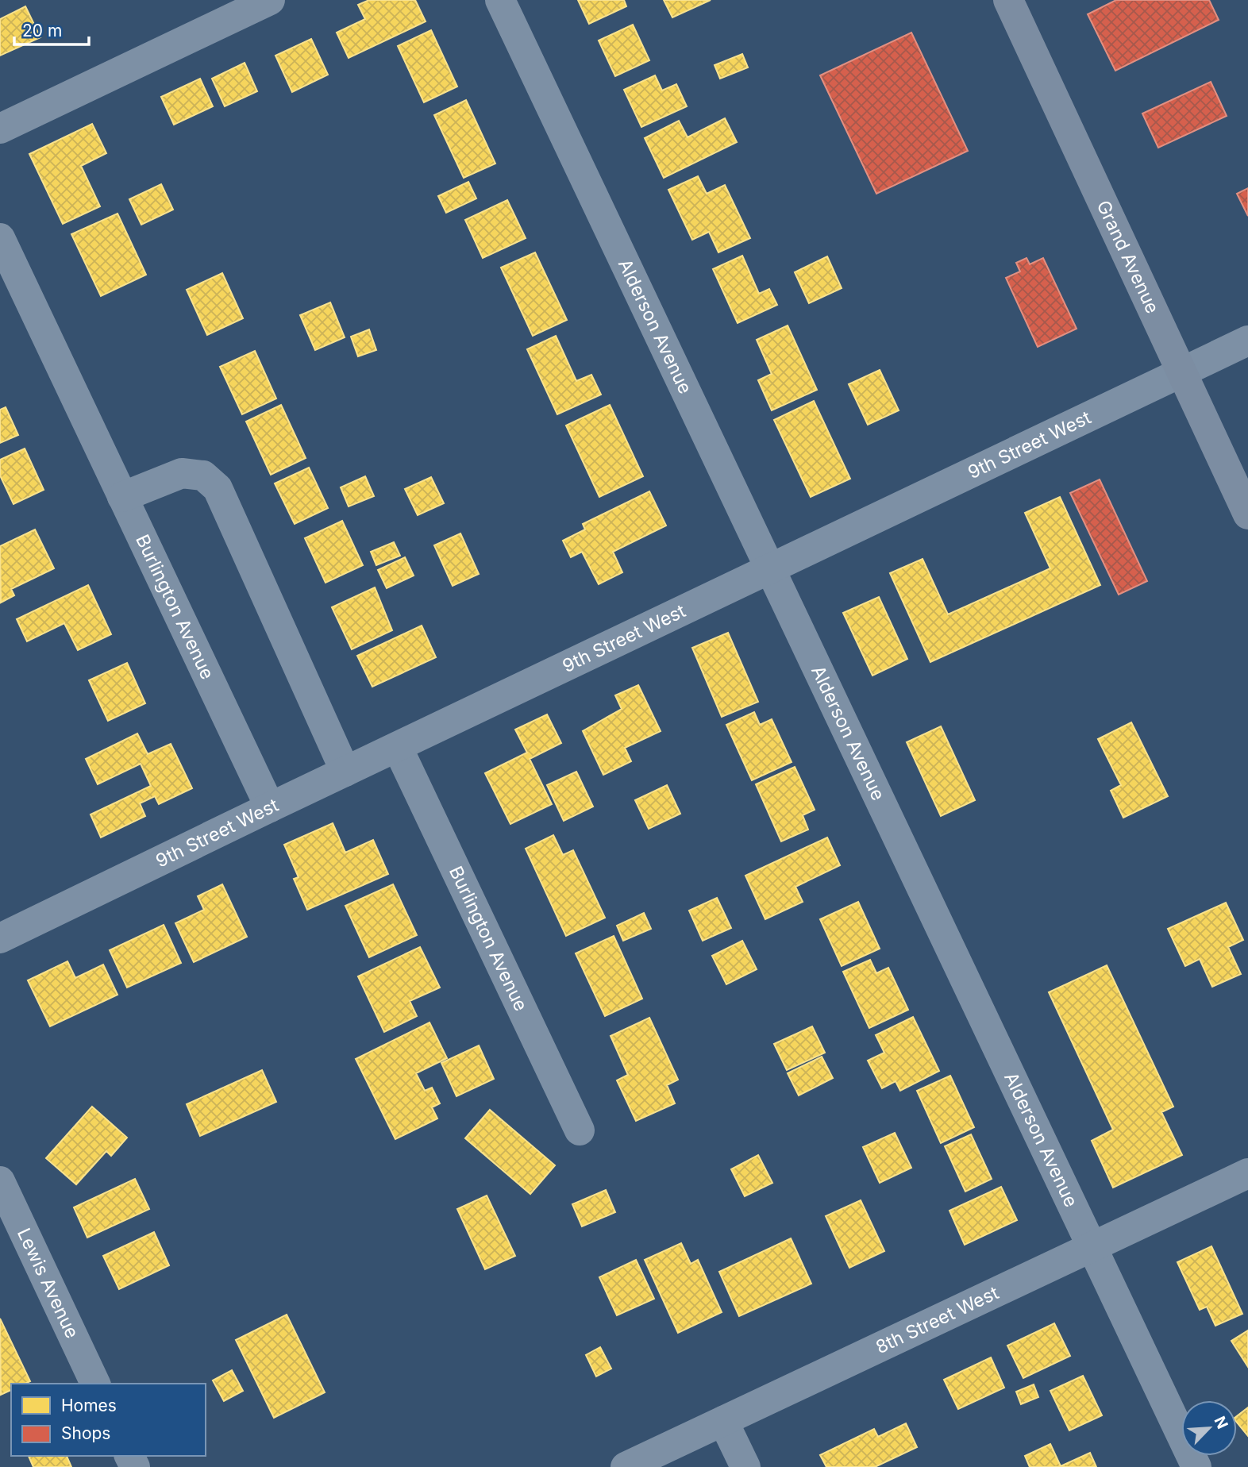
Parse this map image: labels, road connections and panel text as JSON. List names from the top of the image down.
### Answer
{
  "streets": {
    "main road": ["Grand Avenue"],
    "street": [
      "Alderson Avenue",
      "9th Street West",
      "Burlington Avenue",
      "Lewis Avenue",
      "8th Street West"
    ]
  },
  "crossings": [
    ["Grand Avenue", "9th Street West"],
    ["Alderson Avenue", "9th Street West"],
    ["Alderson Avenue", "8th Street West"],
    ["9th Street West", "Burlington Avenue"]
  ],
  "legend": ["Homes", "Shops"],
  "scale_bar": "20 m",
  "north": "top right"
}
